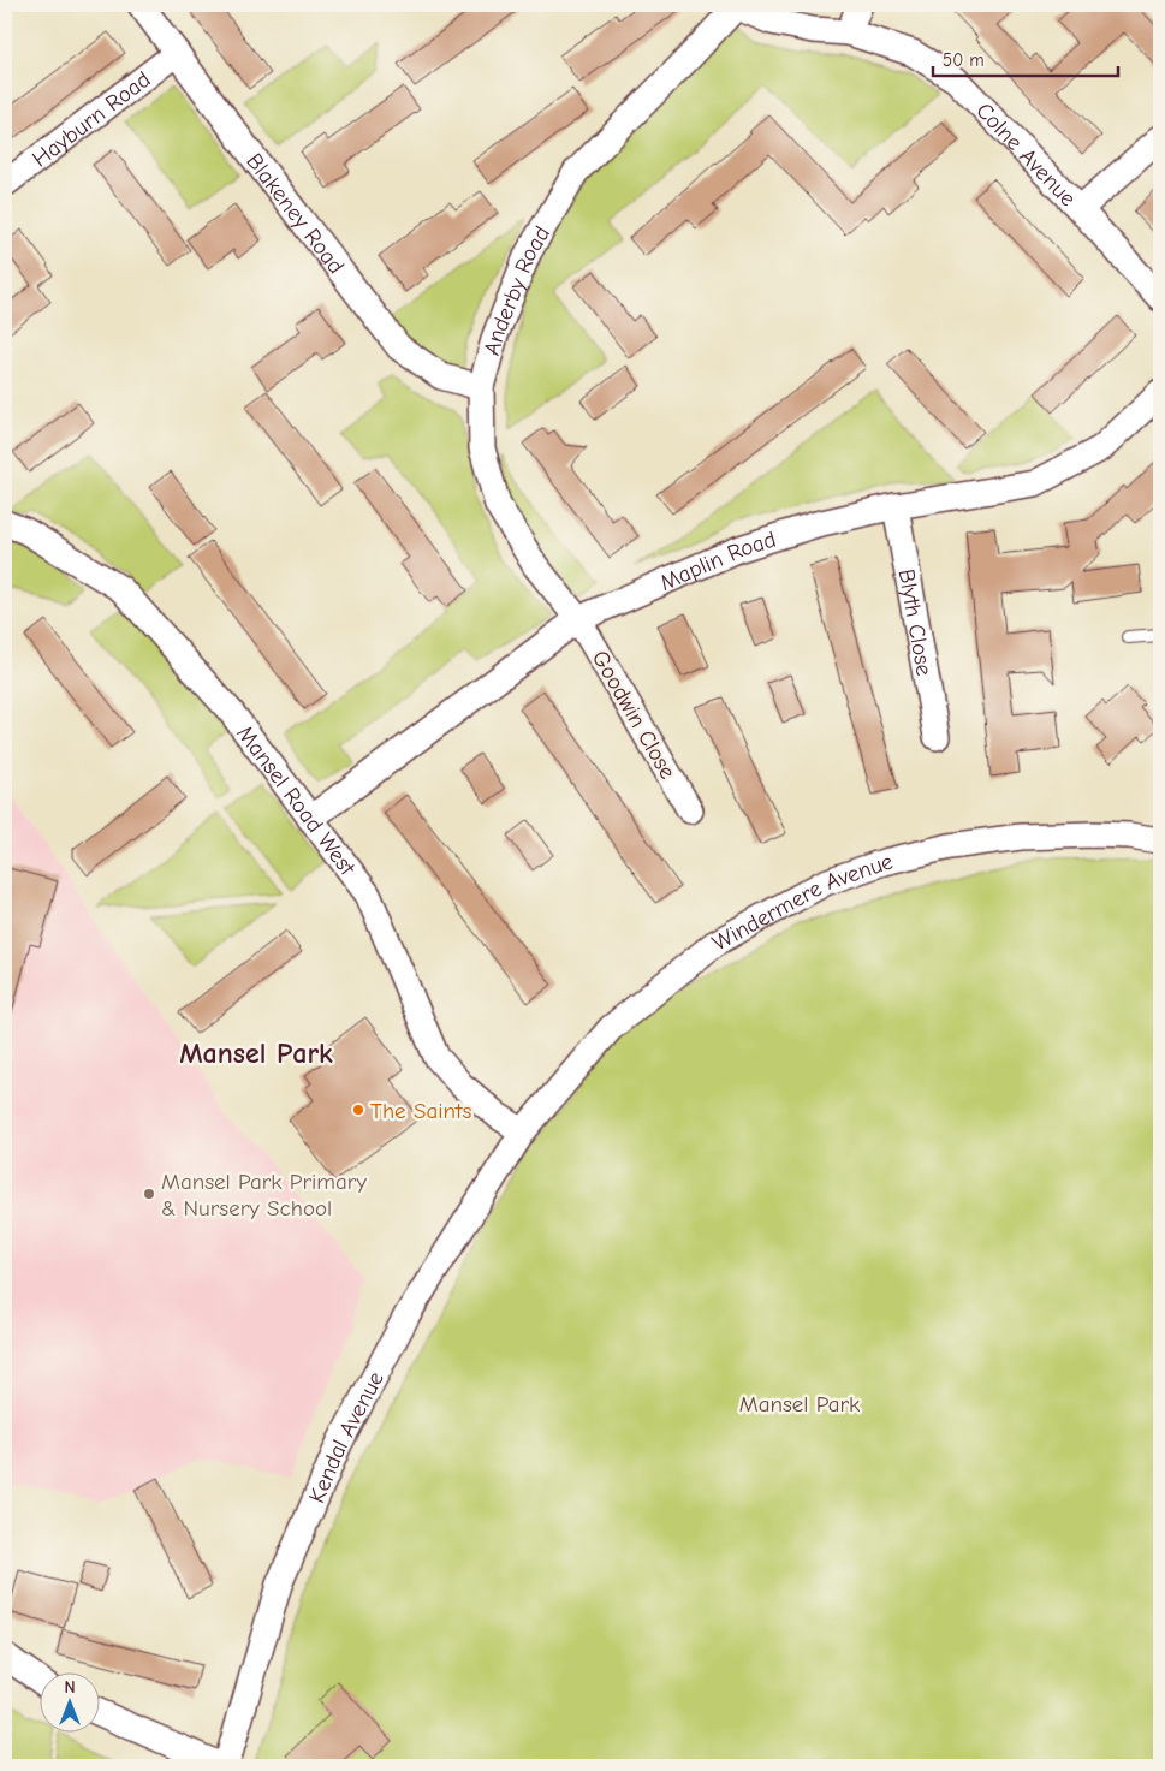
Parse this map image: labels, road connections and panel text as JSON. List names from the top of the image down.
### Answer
{
  "streets": {
    "street": [
      "Hayburn Road",
      "Colne Avenue",
      "Blakeney Road",
      "Anderby Road",
      "Maplin Road",
      "Blyth Close",
      "Goodwin Close",
      "Mansel Road West",
      "Windermere Avenue",
      "Kendal Avenue"
    ]
  },
  "crossings": [
    ["Hayburn Road", "Blakeney Road"],
    ["Colne Avenue", "Anderby Road"],
    ["Blakeney Road", "Anderby Road"],
    ["Anderby Road", "Maplin Road"],
    ["Anderby Road", "Goodwin Close"],
    ["Maplin Road", "Blyth Close"],
    ["Maplin Road", "Goodwin Close"],
    ["Maplin Road", "Mansel Road West"],
    ["Mansel Road West", "Windermere Avenue"],
    ["Mansel Road West", "Kendal Avenue"],
    ["Windermere Avenue", "Kendal Avenue"]
  ],
  "districts": ["Mansel Park"],
  "parks": ["Mansel Park"],
  "places": ["The Saints", "Mansel Park Primary & Nursery School"],
  "scale_bar": "50 m",
  "north": "top"
}
